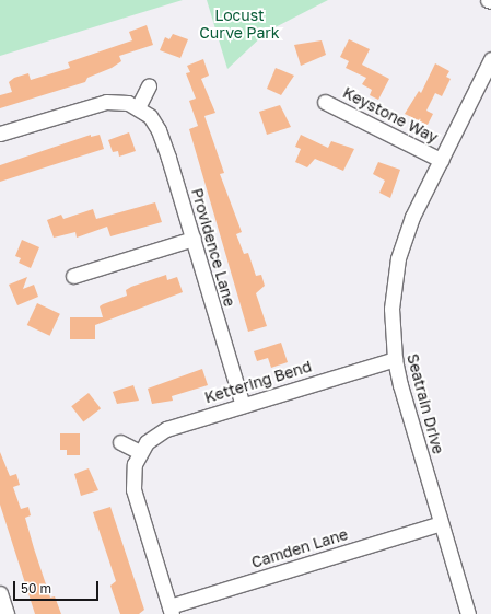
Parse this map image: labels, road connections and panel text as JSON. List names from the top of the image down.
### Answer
{
  "streets": {
    "street": [
      "Keystone Way",
      "Providence Lane",
      "Kettering Bend",
      "Seatrain Drive",
      "Camden Lane"
    ]
  },
  "crossings": [
    ["Keystone Way", "Seatrain Drive"],
    ["Providence Lane", "Kettering Bend"],
    ["Kettering Bend", "Seatrain Drive"],
    ["Kettering Bend", "Camden Lane"],
    ["Seatrain Drive", "Camden Lane"]
  ],
  "parks": ["Locust Curve Park"],
  "scale_bar": "50 m"
}
